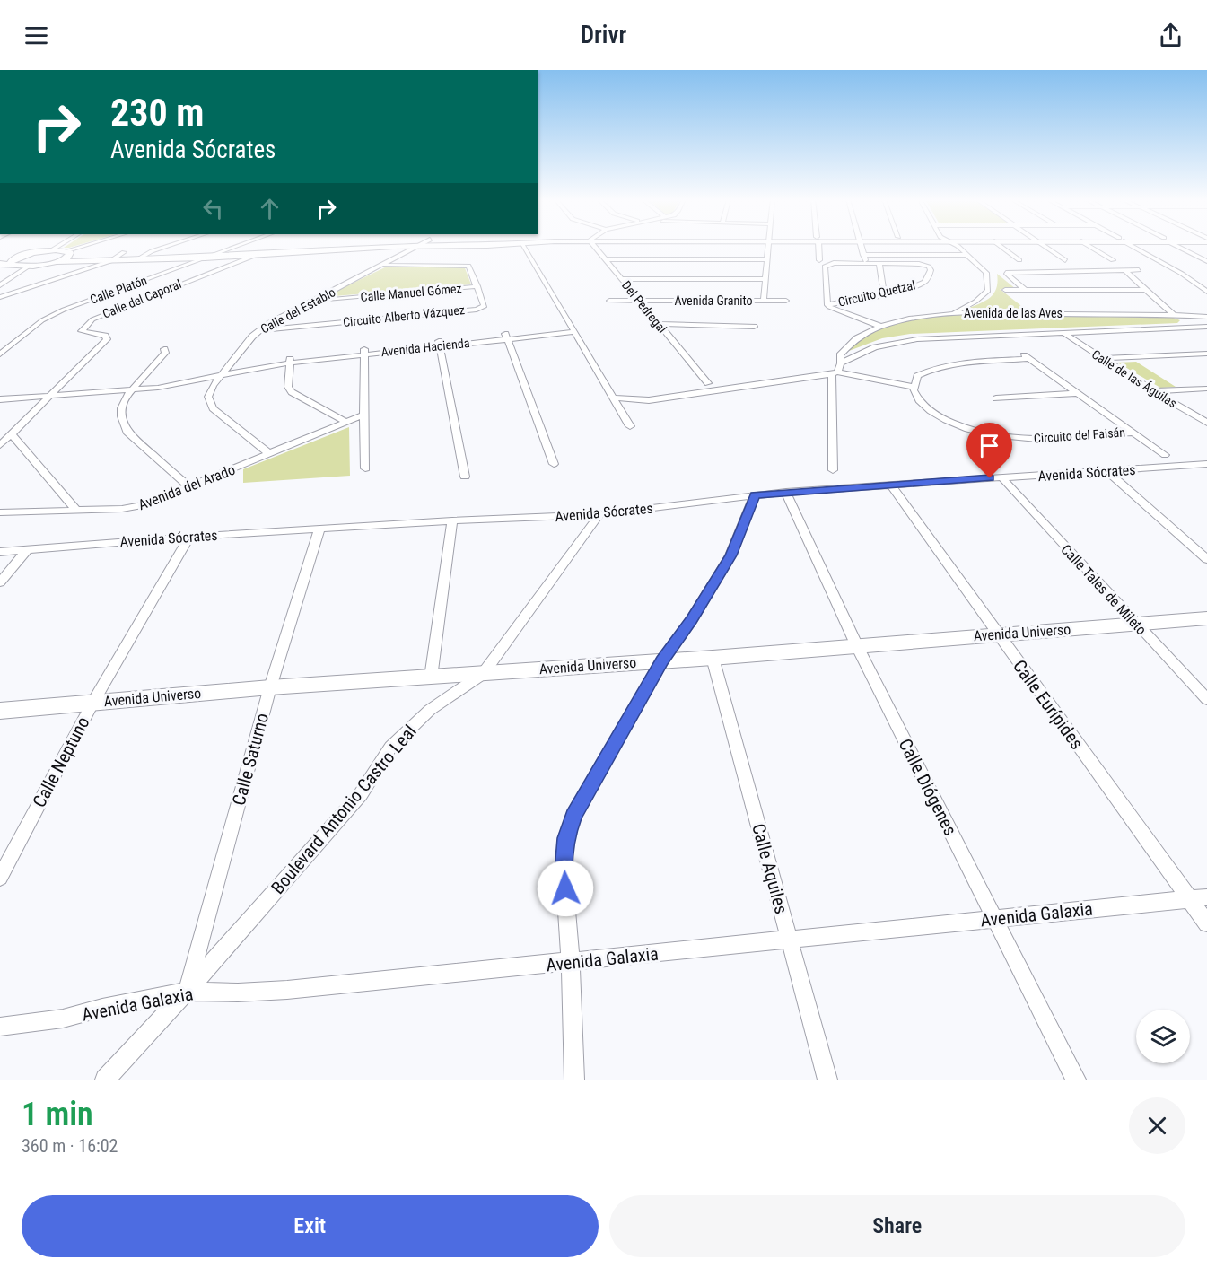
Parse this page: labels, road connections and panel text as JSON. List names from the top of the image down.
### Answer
{
  "streets": {
    "main road": ["Avenida Universo"],
    "street": [
      "Calle Platón",
      "Calle Manuel Gómez",
      "Circuito Quetzal",
      "Calle del Caporal",
      "Avenida Granito",
      "Del Pedregal",
      "Calle del Establo",
      "Avenida de las Aves",
      "Circuito Alberto Vázquez",
      "Avenida Hacienda",
      "Calle de las Águilas",
      "Circuito del Faisán",
      "Avenida Sócrates",
      "Avenida del Arado",
      "Calle Tales de Mileto",
      "Calle Eurípides",
      "Calle Saturno",
      "Calle Neptuno",
      "Calle Diógenes",
      "Boulevard Antonio Castro Leal",
      "Calle Aquiles",
      "Avenida Galaxia"
    ]
  },
  "crossings": [
    ["Calle Manuel Gómez", "Calle del Establo"],
    ["Calle Manuel Gómez", "Circuito Alberto Vázquez"],
    ["Circuito Quetzal", "Avenida de las Aves"],
    ["Calle del Caporal", "Avenida Hacienda"],
    ["Avenida Granito", "Del Pedregal"],
    ["Calle del Establo", "Circuito Alberto Vázquez"],
    ["Calle del Establo", "Avenida Hacienda"],
    ["Calle del Establo", "Avenida del Arado"],
    ["Avenida de las Aves", "Calle de las Águilas"],
    ["Avenida Sócrates", "Calle Tales de Mileto"],
    ["Avenida Sócrates", "Calle Eurípides"],
    ["Avenida Sócrates", "Calle Saturno"],
    ["Avenida Sócrates", "Calle Neptuno"],
    ["Avenida Sócrates", "Calle Diógenes"],
    ["Avenida Sócrates", "Boulevard Antonio Castro Leal"],
    ["Calle Tales de Mileto", "Avenida Universo"],
    ["Avenida Universo", "Calle Eurípides"],
    ["Avenida Universo", "Calle Saturno"],
    ["Avenida Universo", "Calle Neptuno"],
    ["Avenida Universo", "Calle Diógenes"],
    ["Avenida Universo", "Boulevard Antonio Castro Leal"],
    ["Avenida Universo", "Calle Aquiles"],
    ["Calle Eurípides", "Avenida Galaxia"],
    ["Calle Saturno", "Boulevard Antonio Castro Leal"],
    ["Calle Saturno", "Avenida Galaxia"],
    ["Calle Diógenes", "Avenida Galaxia"],
    ["Boulevard Antonio Castro Leal", "Avenida Galaxia"],
    ["Calle Aquiles", "Avenida Galaxia"]
  ],
  "page": {
    "header": "Drivr",
    "turn": ["230 m", "Avenida Sócrates"],
    "heading": ["1 min", "360 m · 16:02"],
    "buttons": ["Exit", "Share"]
  }
}
